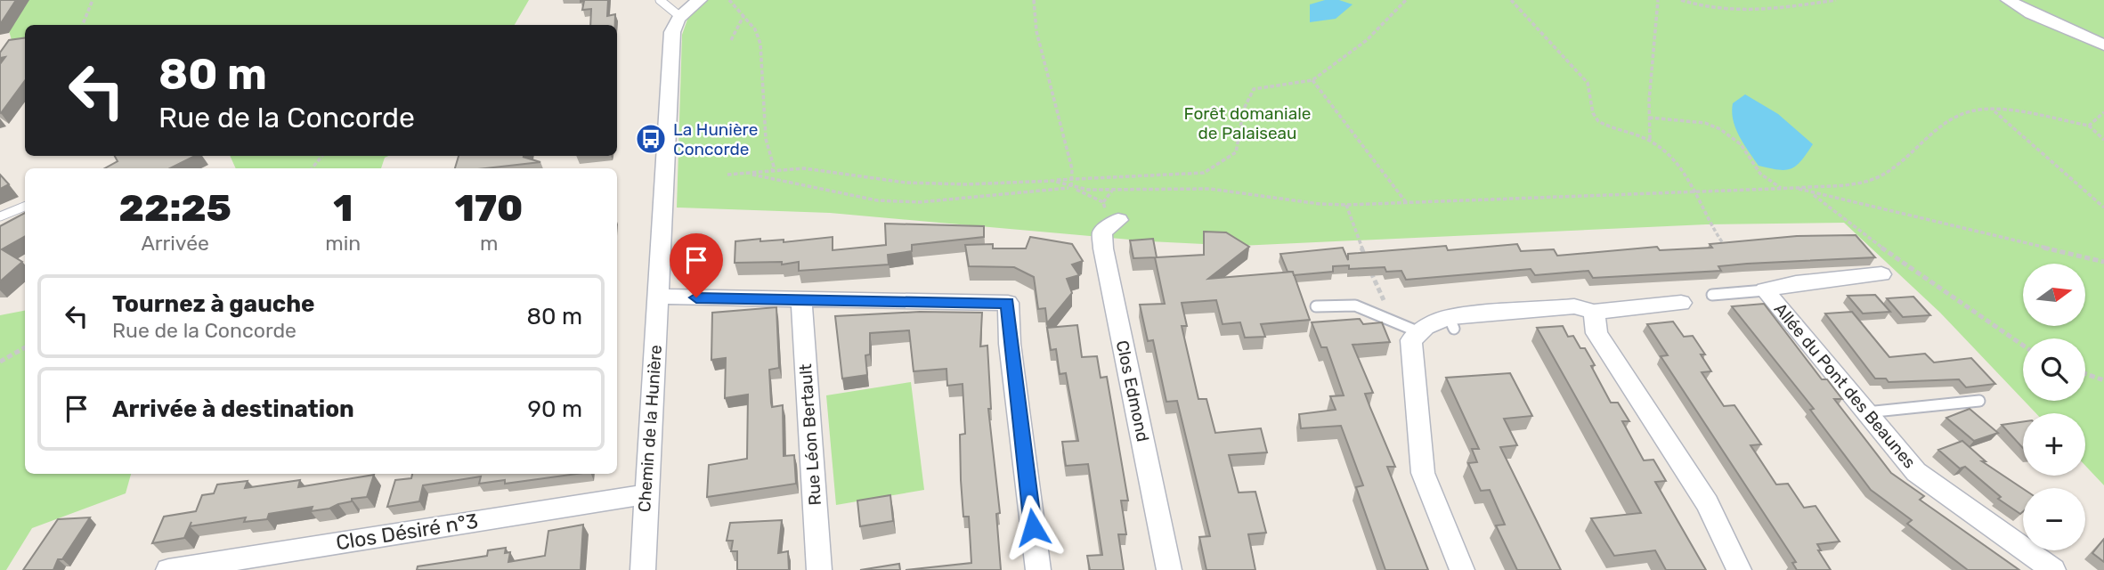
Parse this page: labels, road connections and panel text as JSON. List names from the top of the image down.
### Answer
{
  "streets": {
    "street": [
      "Allée du Pont des Beaunes",
      "Clos Edmond",
      "Chemin de la Hunière",
      "Rue Léon Bertault",
      "Clos Désiré n°3"
    ]
  },
  "crossings": [
    ["Chemin de la Hunière", "Clos Désiré n°3"]
  ],
  "parks": ["Forêt domaniale de Palaiseau"],
  "places": {
    "bus stop": ["La Hunière Concorde"]
  },
  "north": "right",
  "page": {
    "turn": ["80 m", "Rue de la Concorde"],
    "eta": [
      "22:25",
      "Arrivée",
      "1",
      "min",
      "170",
      "m"
    ],
    "map_buttons": ["+", "−"],
    "list": [
      {
        "name": "Tournez à gauche",
        "note": "Rue de la Concorde",
        "value": "80 m"
      },
      {
        "name": "Arrivée à destination",
        "value": "90 m"
      }
    ]
  }
}
